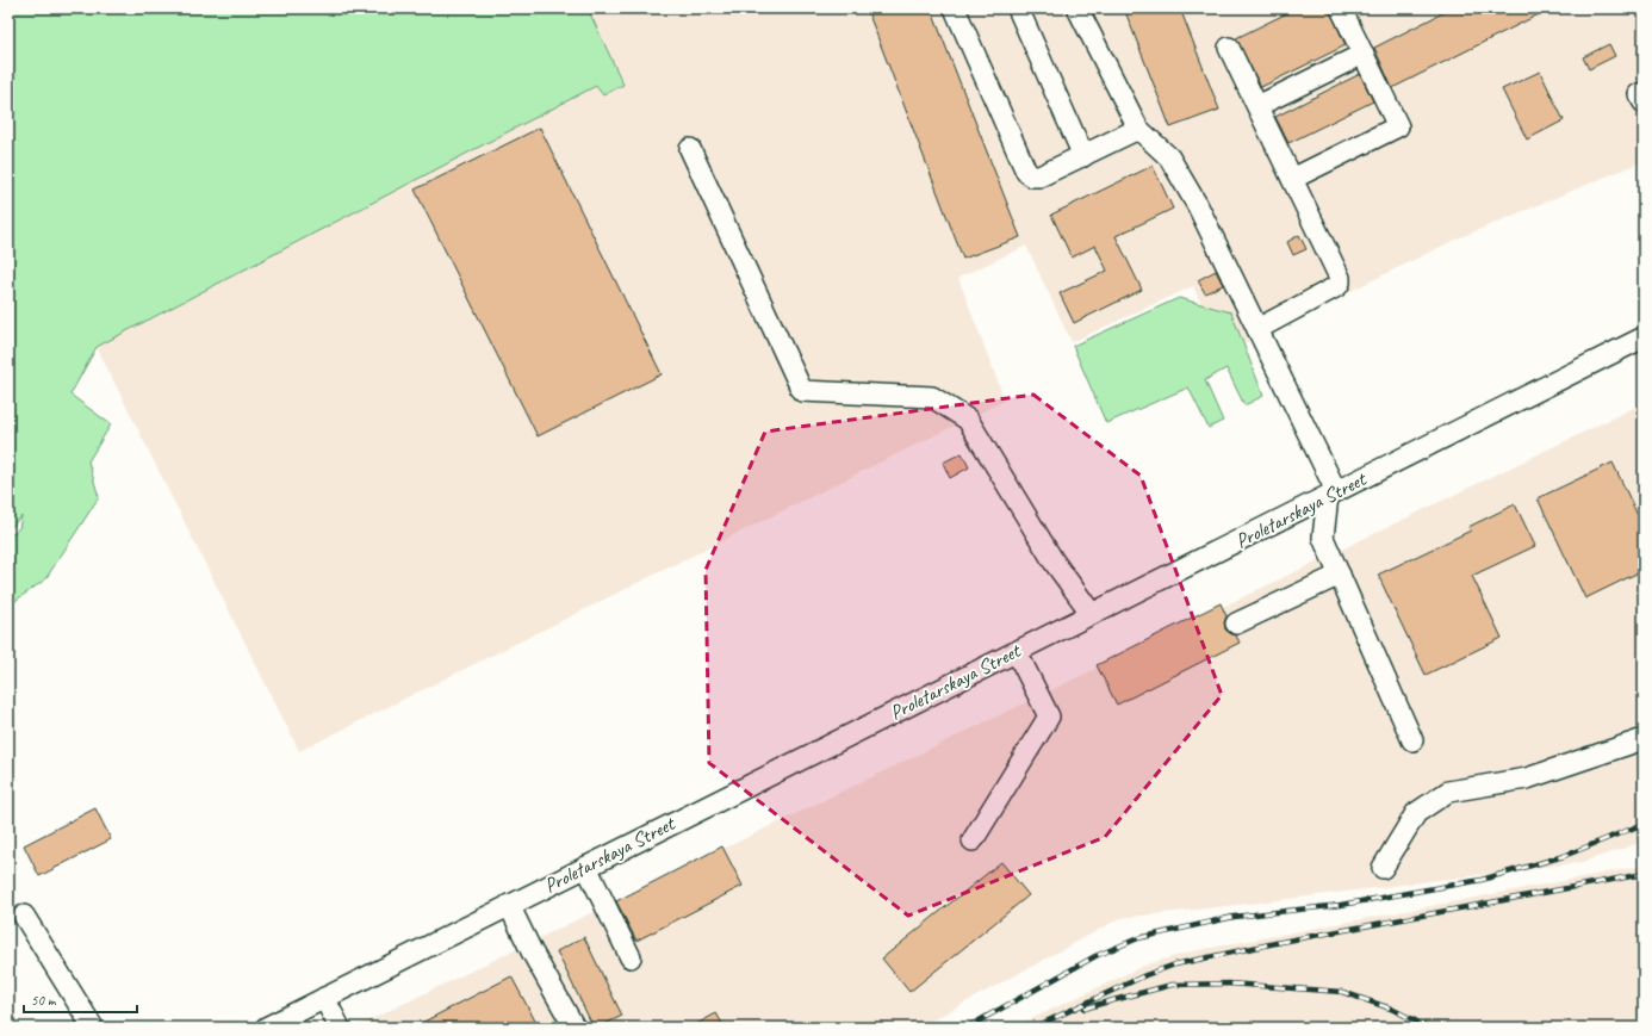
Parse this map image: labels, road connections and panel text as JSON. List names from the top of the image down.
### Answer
{
  "streets": {
    "street": ["Proletarskaya Street"]
  },
  "scale_bar": "50 m"
}
